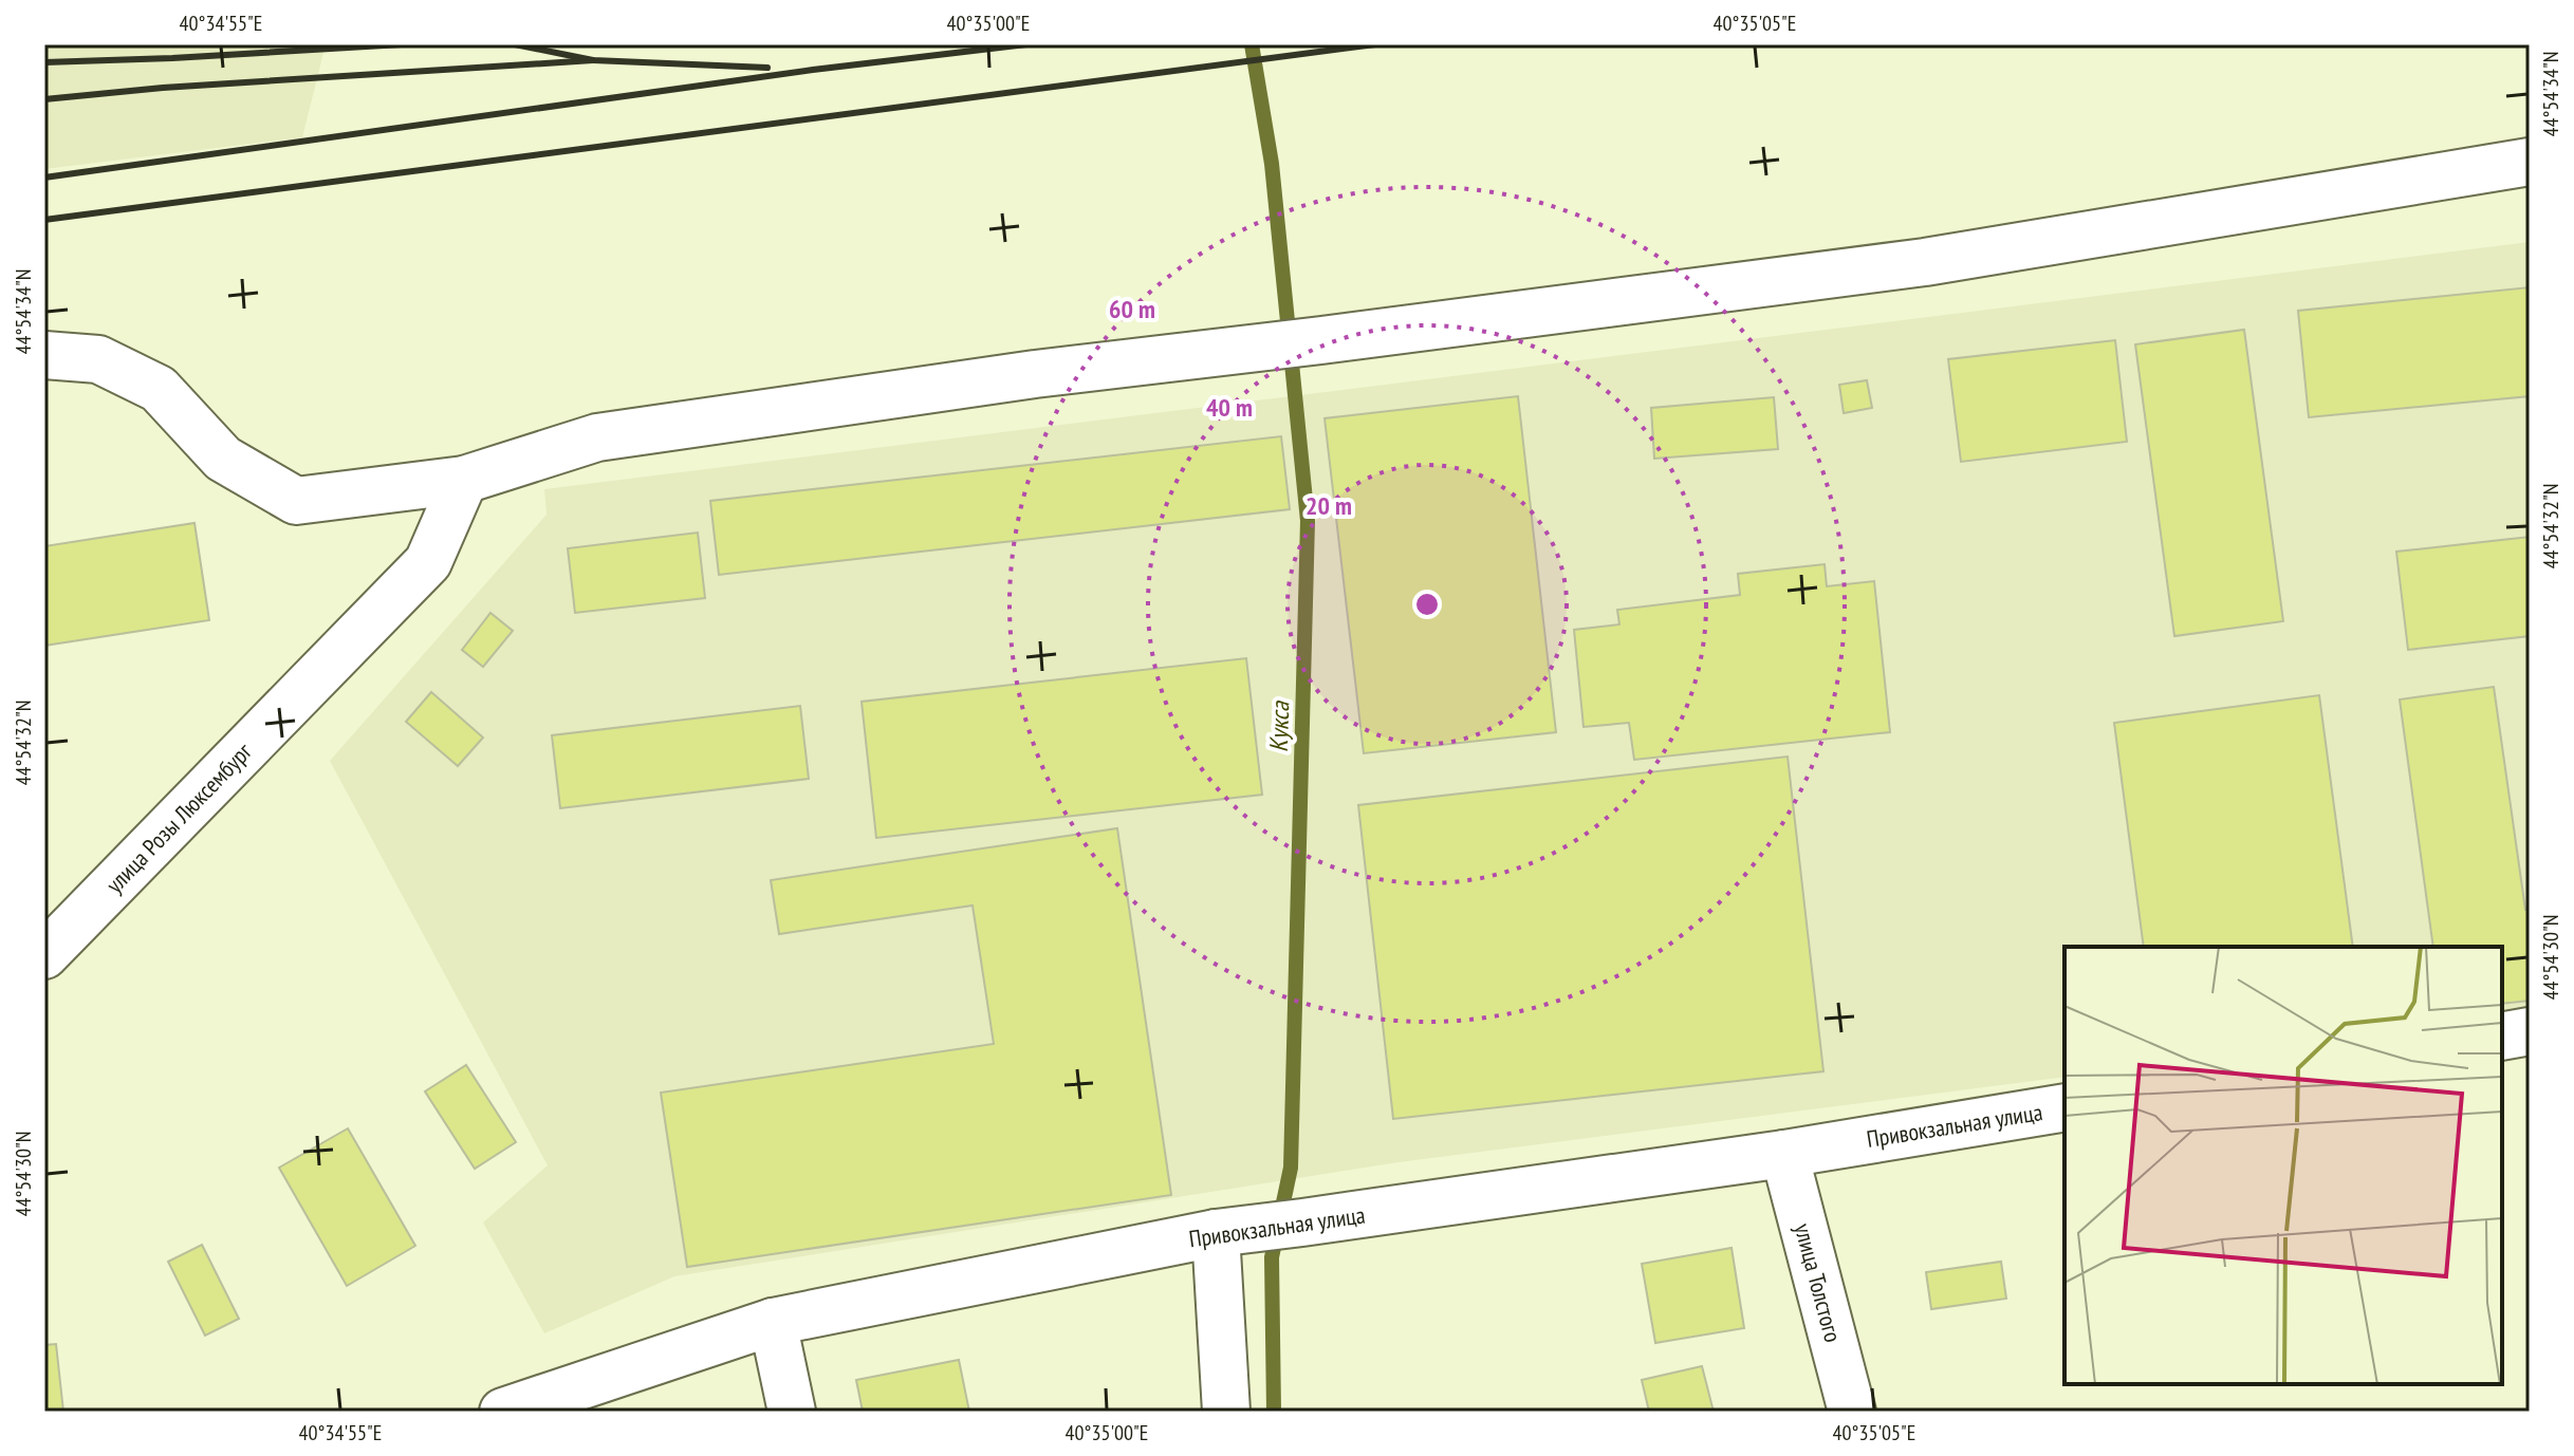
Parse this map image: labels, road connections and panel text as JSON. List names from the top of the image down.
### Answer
{
  "streets": {
    "street": ["улица Розы Люксембург", "Привокзальная улица", "улица Толстого"]
  },
  "crossings": [
    ["Привокзальная улица", "улица Толстого"]
  ],
  "water": ["Кукса"],
  "coordinates": [
    "40°34'55\"E",
    "40°35'00\"E",
    "40°35'05\"E",
    "44°54'34\"N",
    "44°54'32\"N",
    "44°54'30\"N"
  ],
  "rings": ["60 m", "40 m", "20 m"]
}
